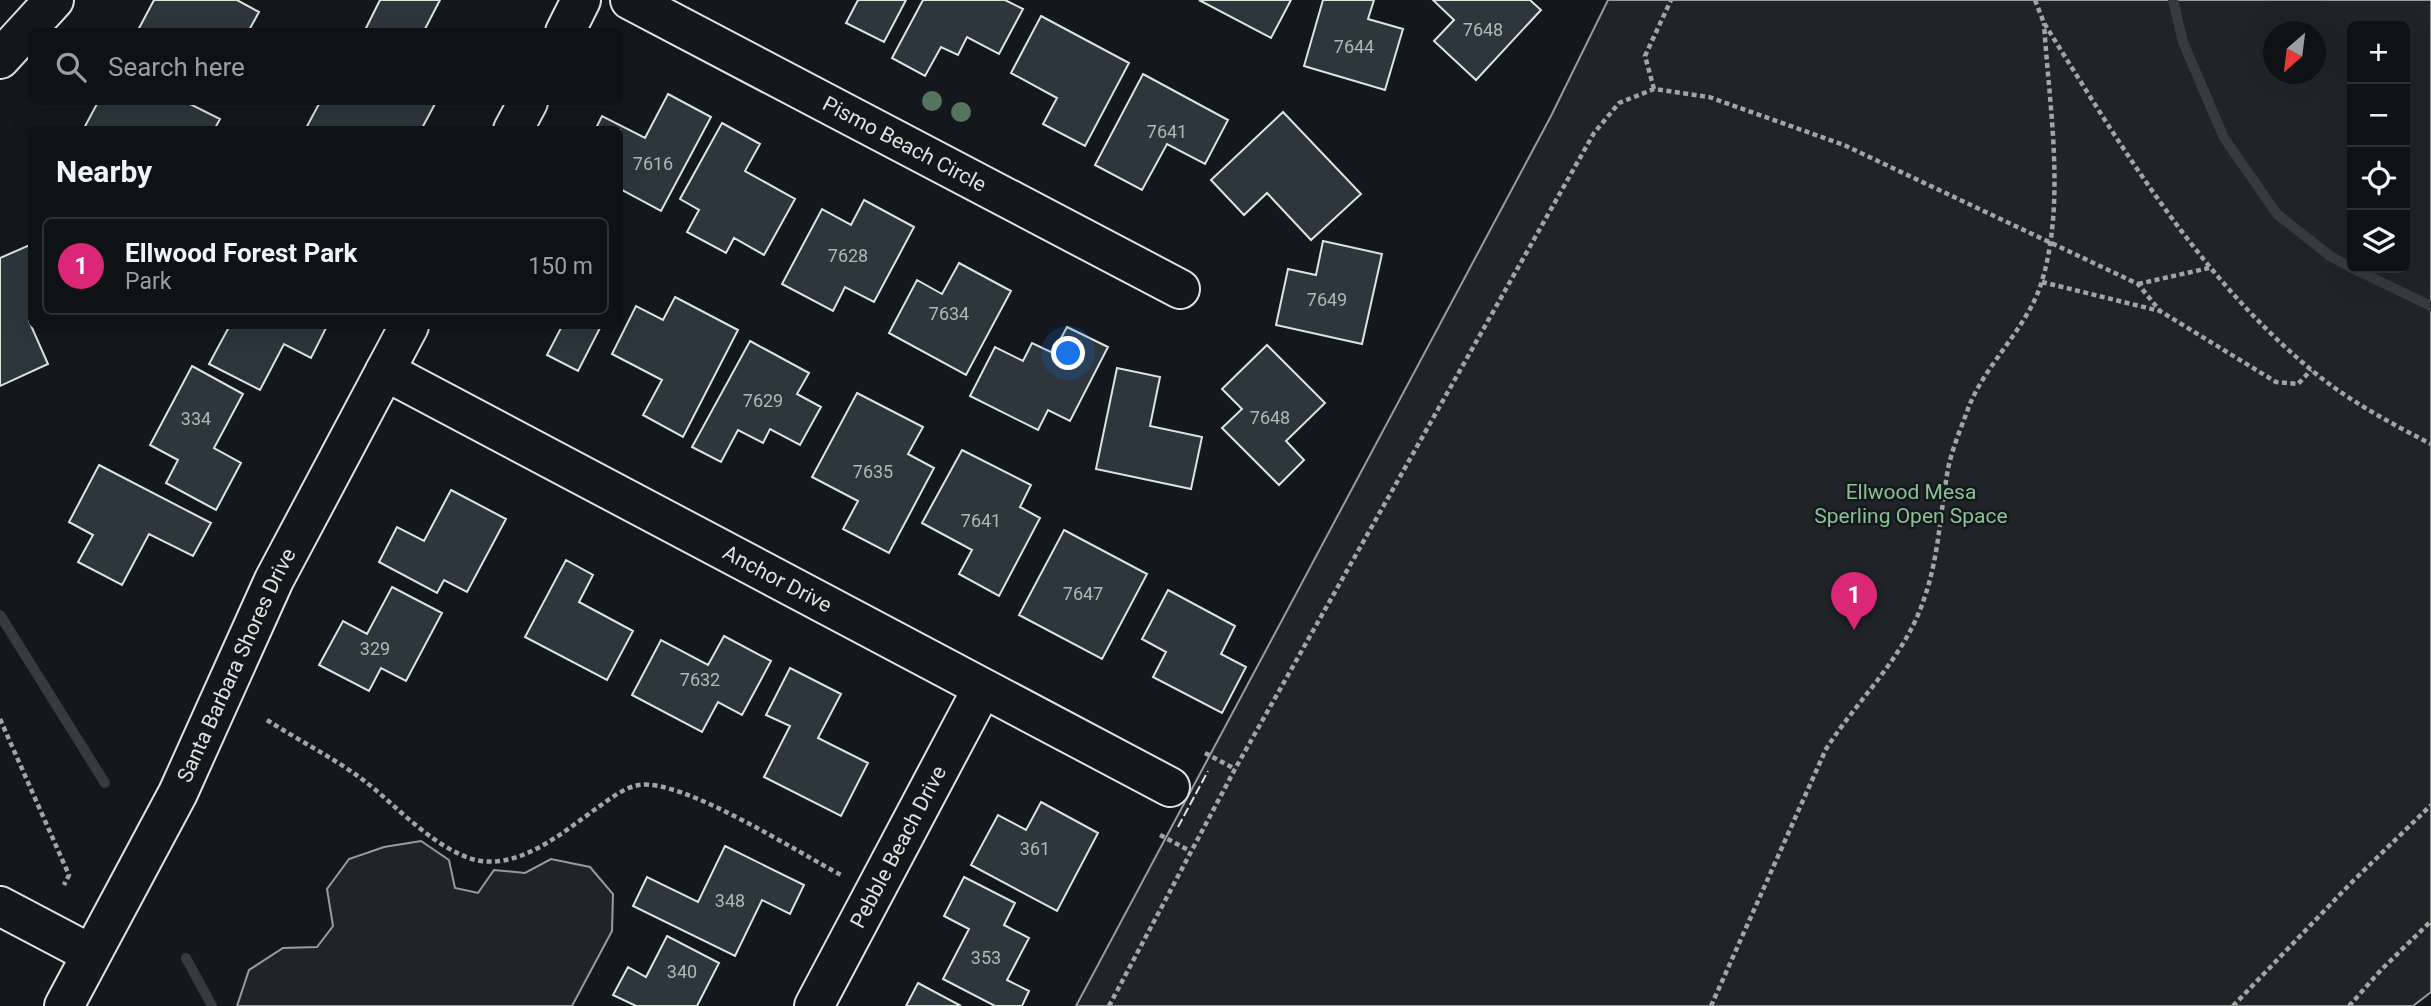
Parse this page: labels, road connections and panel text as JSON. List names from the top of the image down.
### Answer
{
  "streets": {
    "street": [
      "Pismo Beach Circle",
      "Anchor Drive",
      "Santa Barbara Shores Drive",
      "Pebble Beach Drive"
    ]
  },
  "crossings": [
    ["Anchor Drive", "Santa Barbara Shores Drive"],
    ["Anchor Drive", "Pebble Beach Drive"]
  ],
  "parks": ["Ellwood Mesa Sperling Open Space"],
  "house_numbers": [
    "7648",
    "7644",
    "7641",
    "7616",
    "7628",
    "7649",
    "7634",
    "7629",
    "7648",
    "334",
    "7635",
    "7641",
    "7647",
    "329",
    "7632",
    "361",
    "348",
    "353",
    "340"
  ],
  "north": "bottom left",
  "page": {
    "map_buttons": ["+", "−"],
    "search": "Search here",
    "heading": "Nearby",
    "list": [
      {
        "mark": "1",
        "name": "Ellwood Forest Park",
        "note": "Park",
        "value": "150 m"
      }
    ],
    "pins": "1"
  }
}
